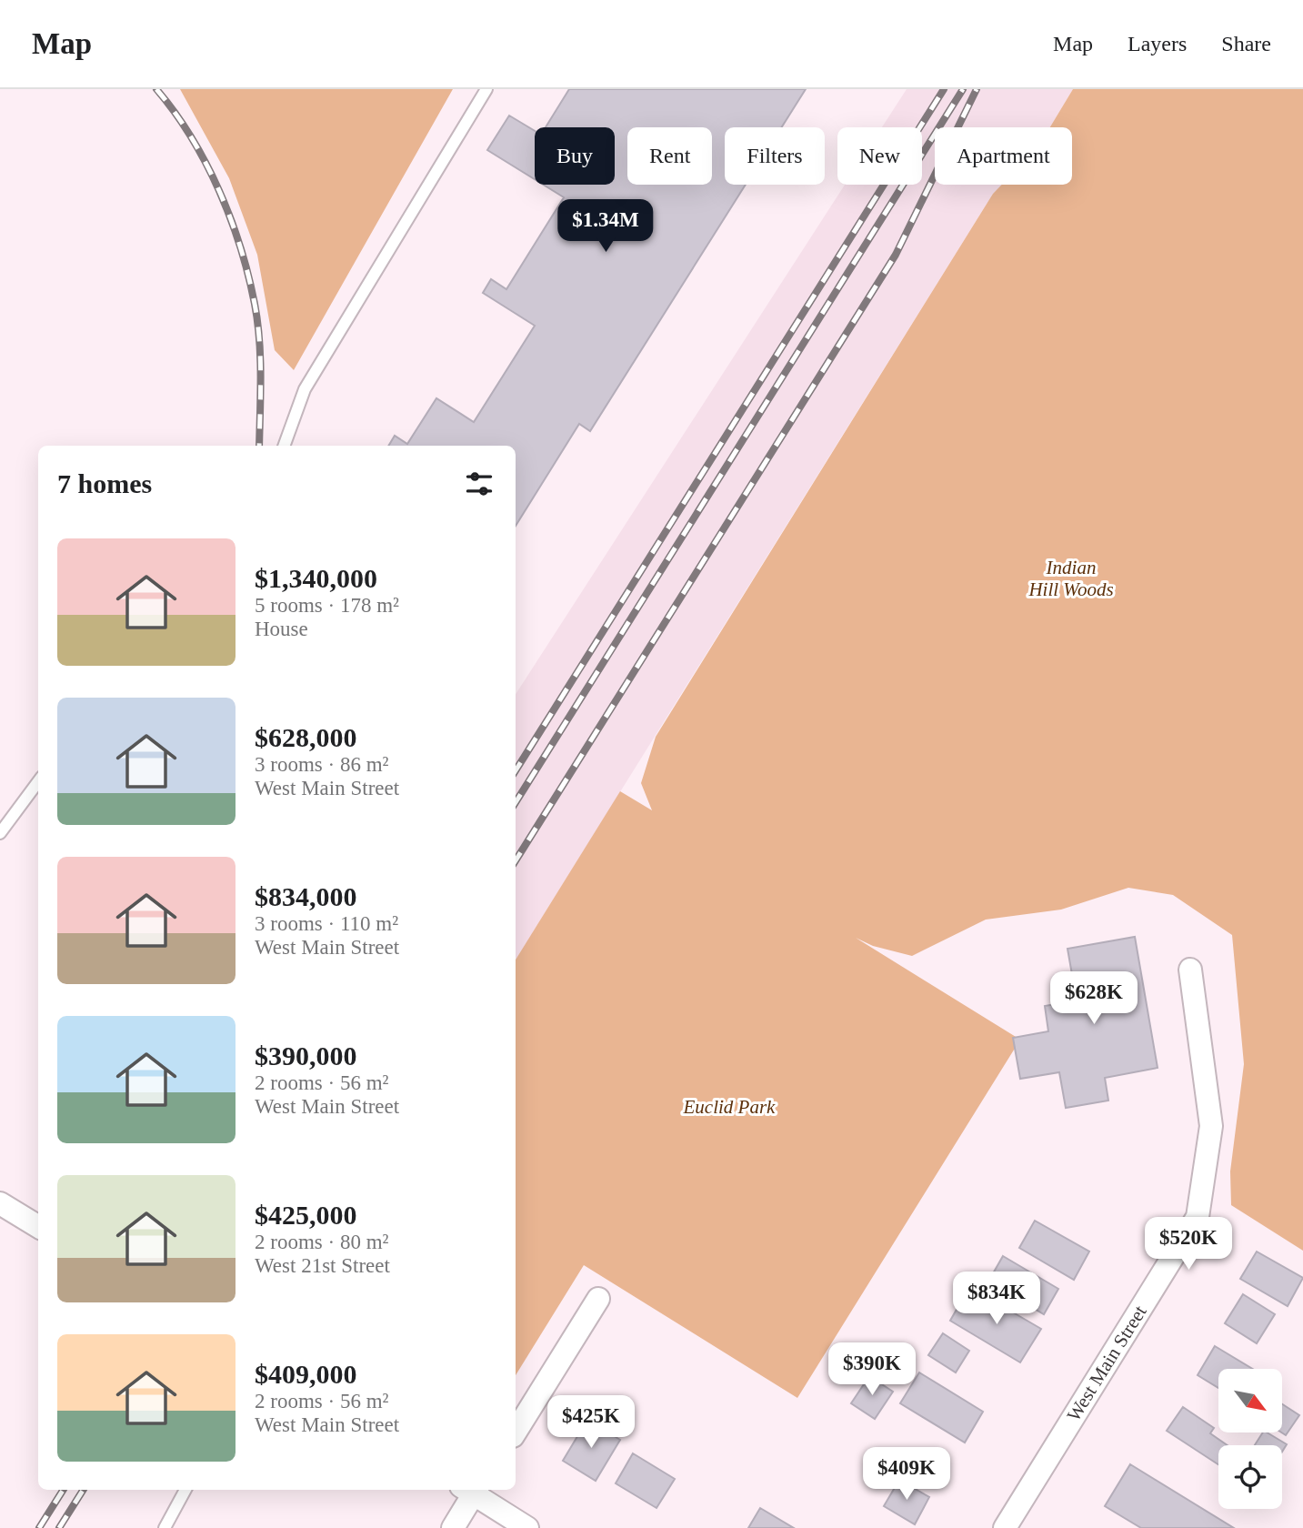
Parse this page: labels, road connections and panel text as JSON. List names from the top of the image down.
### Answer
{
  "streets": {
    "street": ["West Main Street"]
  },
  "parks": ["Indian Hill Woods", "Euclid Park"],
  "north": "bottom right",
  "page": {
    "header": "Map",
    "nav": ["Map", "Layers", "Share"],
    "chip": [
      "Buy",
      "Rent",
      "Filters",
      "New",
      "Apartment"
    ],
    "price": [
      "$1.34M",
      "$628K",
      "$520K",
      "$834K",
      "$390K",
      "$425K",
      "$409K"
    ],
    "heading": "7 homes",
    "list": [
      {
        "name": "$1,340,000",
        "note": "5 rooms · 178 m² · House"
      },
      {
        "name": "$628,000",
        "note": "3 rooms · 86 m² · West Main Street"
      },
      {
        "name": "$834,000",
        "note": "3 rooms · 110 m² · West Main Street"
      },
      {
        "name": "$390,000",
        "note": "2 rooms · 56 m² · West Main Street"
      },
      {
        "name": "$425,000",
        "note": "2 rooms · 80 m² · West 21st Street"
      },
      {
        "name": "$409,000",
        "note": "2 rooms · 56 m² · West Main Street"
      }
    ]
  }
}
